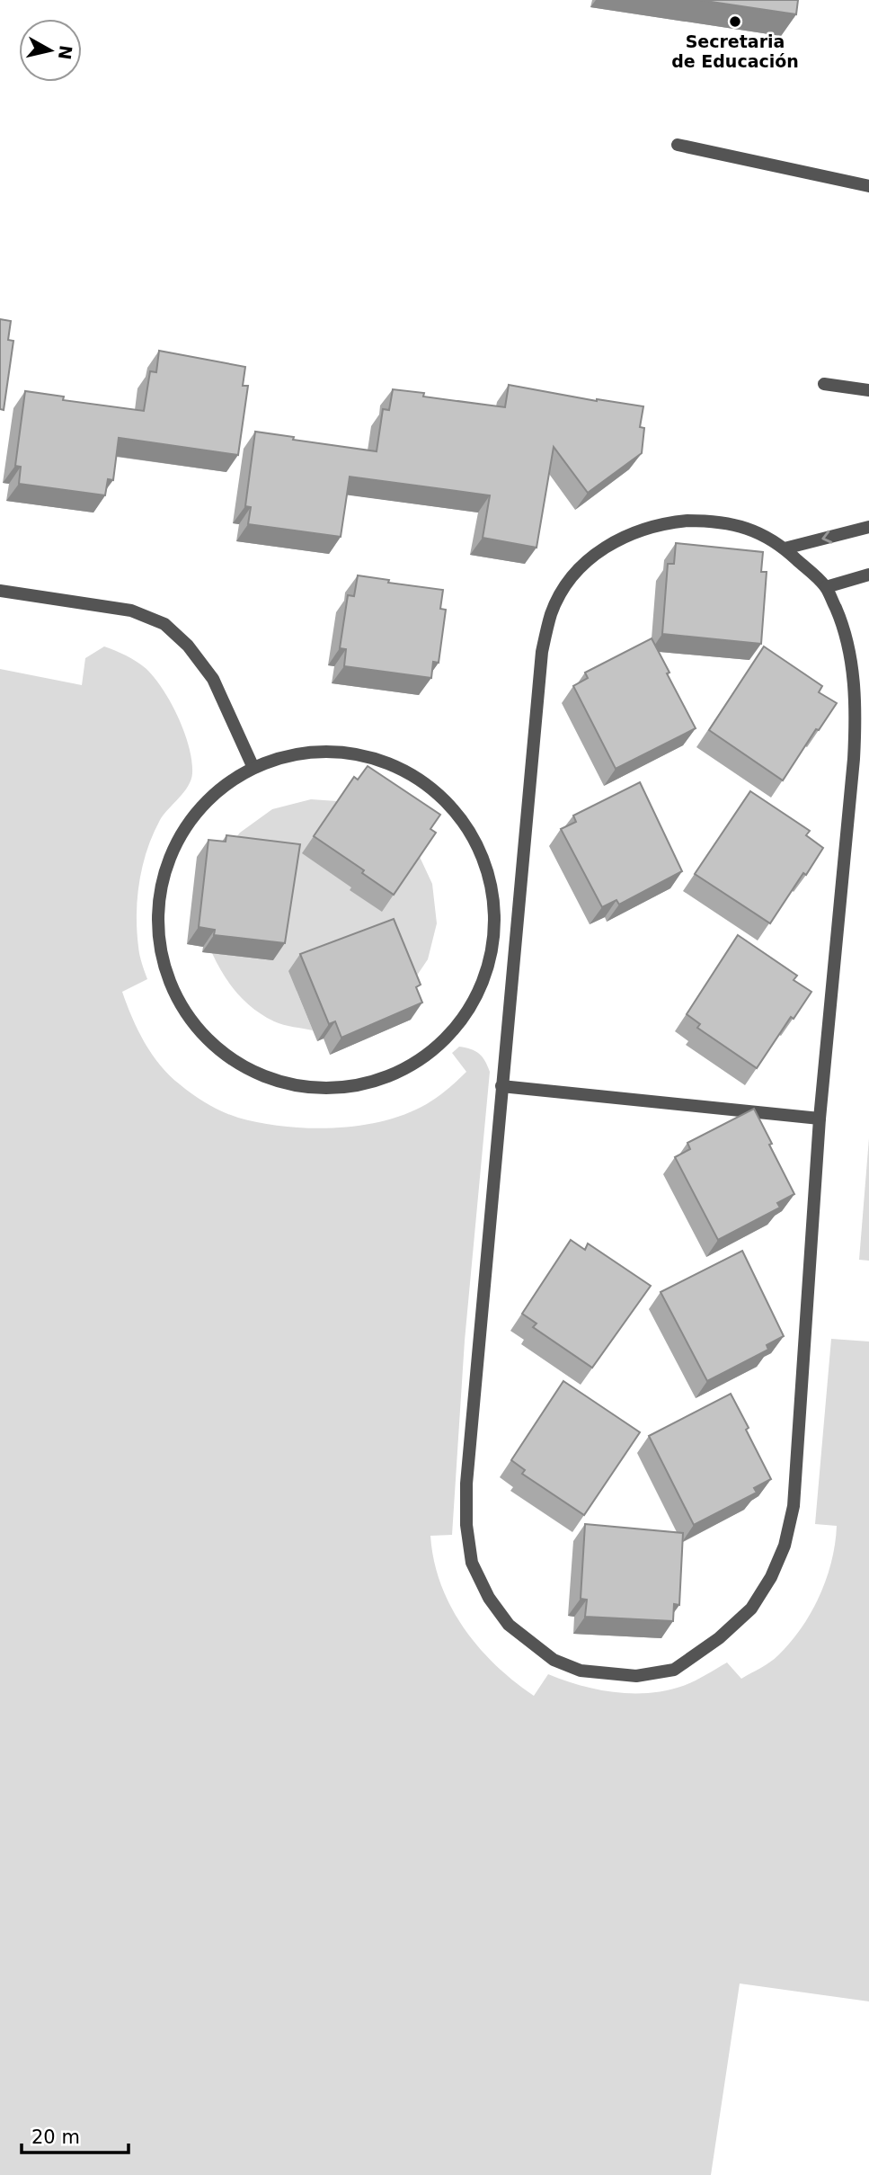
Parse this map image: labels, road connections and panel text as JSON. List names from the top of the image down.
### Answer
{
  "places": ["Secretaria de Educación"],
  "scale_bar": "20 m",
  "north": "right"
}
